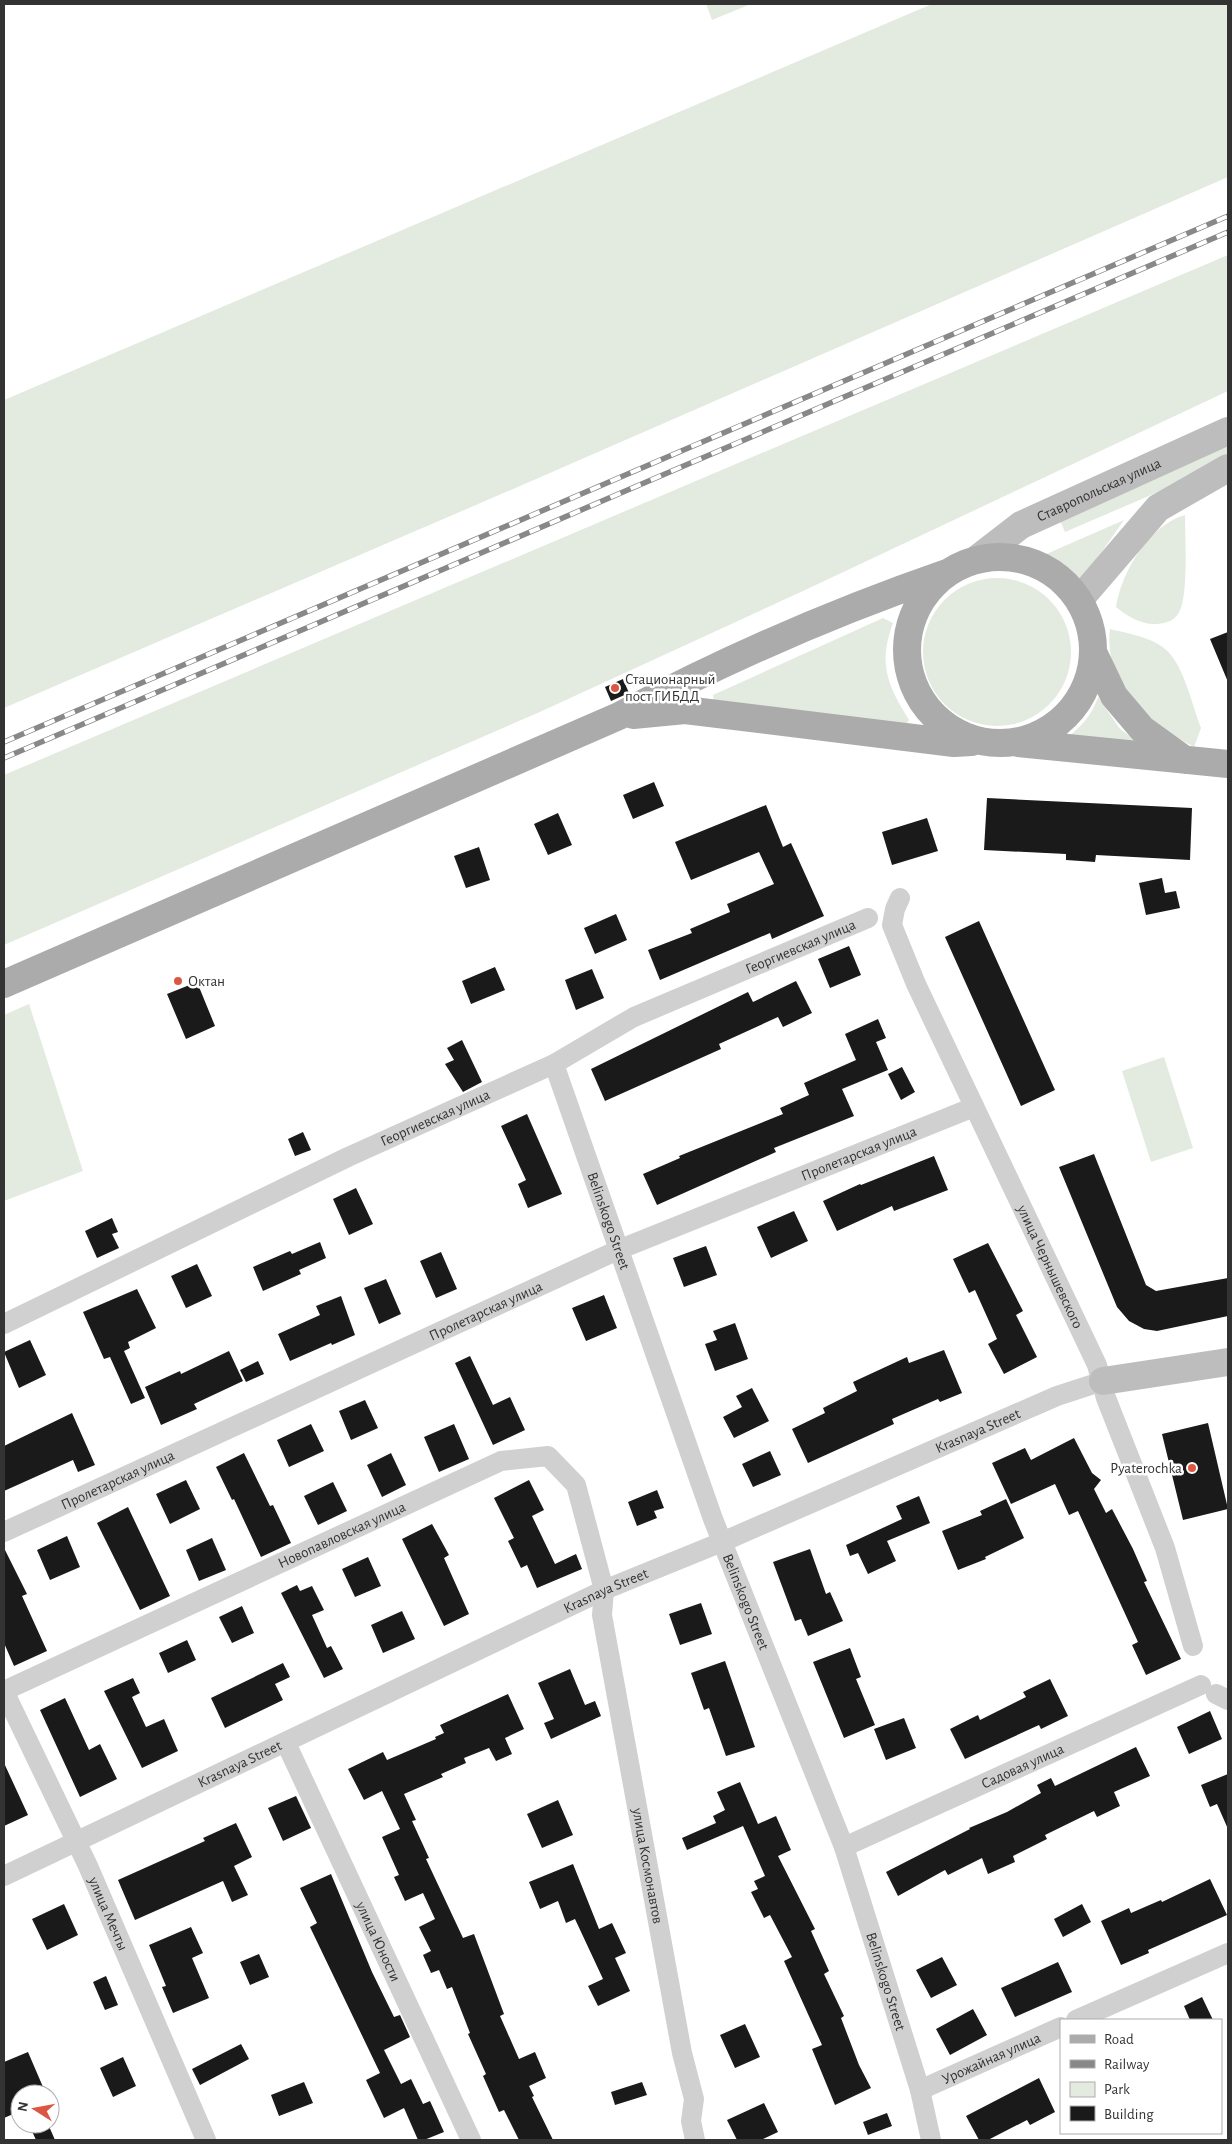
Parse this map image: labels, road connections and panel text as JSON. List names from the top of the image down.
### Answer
{
  "streets": {
    "main road": ["Ставропольская улица", "Krasnaya Street"],
    "street": [
      "Георгиевская улица",
      "Пролетарская улица",
      "Belinskogo Street",
      "улица Чернышевского",
      "Новопавловская улица",
      "Садовая улица",
      "улица Космонавтов",
      "улица Мечты",
      "улица Юности",
      "Урожайная улица"
    ]
  },
  "crossings": [
    ["Георгиевская улица", "Belinskogo Street"],
    ["Пролетарская улица", "Belinskogo Street"],
    ["Пролетарская улица", "улица Чернышевского"],
    ["Belinskogo Street", "Krasnaya Street"],
    ["Belinskogo Street", "Садовая улица"],
    ["Belinskogo Street", "Урожайная улица"],
    ["улица Чернышевского", "Krasnaya Street"],
    ["Krasnaya Street", "Новопавловская улица"],
    ["Krasnaya Street", "улица Космонавтов"],
    ["Krasnaya Street", "улица Мечты"],
    ["Krasnaya Street", "улица Юности"],
    ["Новопавловская улица", "улица Космонавтов"],
    ["Новопавловская улица", "улица Мечты"]
  ],
  "places": ["Стационарный пост ГИБДД", "Октан", "Pyaterochka"],
  "legend": [
    "Road",
    "Railway",
    "Park",
    "Building"
  ],
  "north": "left"
}
